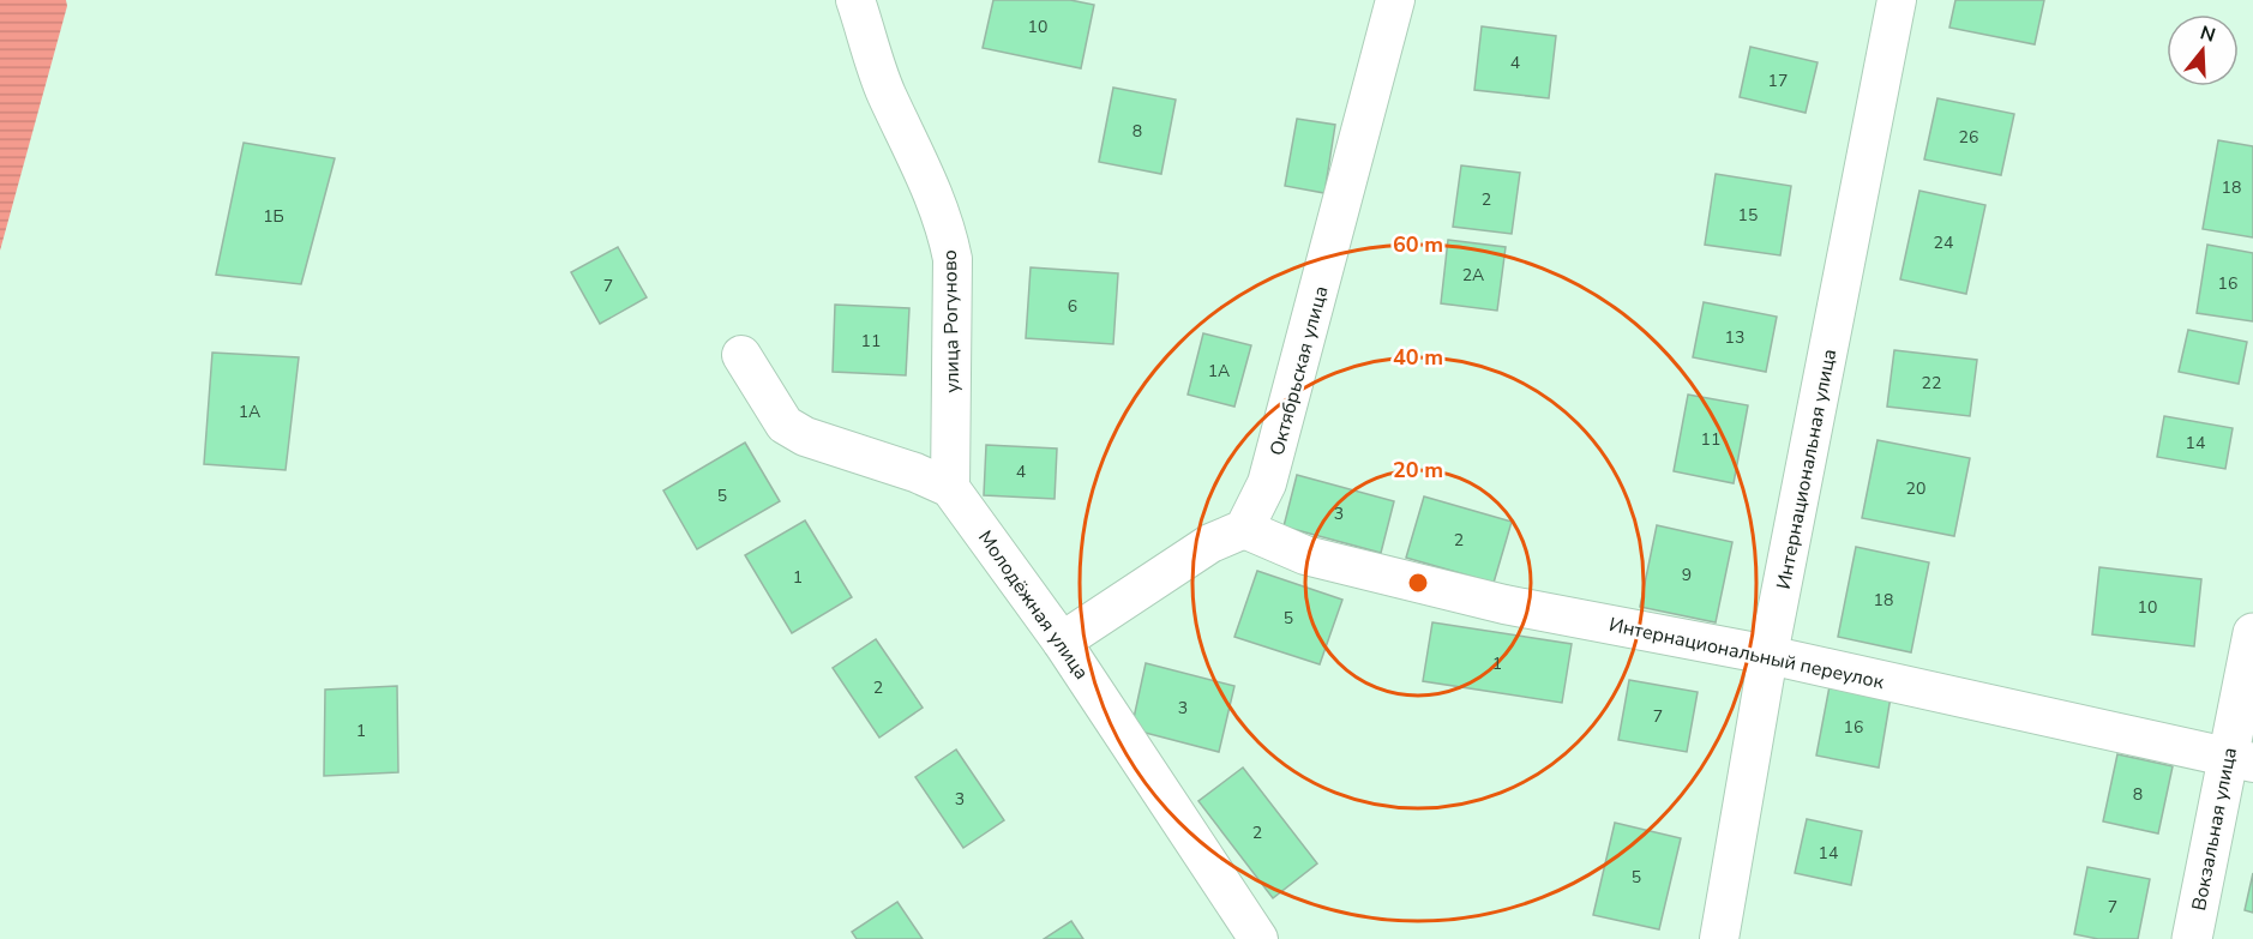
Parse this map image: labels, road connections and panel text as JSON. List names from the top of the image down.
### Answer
{
  "streets": {
    "street": [
      "улица Рогуново",
      "Октябрьская улица",
      "Интернациональная улица",
      "Молодёжная улица",
      "Интернациональный переулок",
      "Вокзальная улица"
    ]
  },
  "crossings": [
    ["улица Рогуново", "Молодёжная улица"],
    ["Октябрьская улица", "Интернациональный переулок"],
    ["Интернациональная улица", "Интернациональный переулок"],
    ["Интернациональный переулок", "Вокзальная улица"]
  ],
  "house_numbers": [
    "10",
    "4",
    "17",
    "8",
    "26",
    "18",
    "2",
    "15",
    "1Б",
    "24",
    "2А",
    "16",
    "7",
    "6",
    "13",
    "11",
    "1А",
    "22",
    "1А",
    "11",
    "14",
    "4",
    "20",
    "5",
    "3",
    "2",
    "9",
    "1",
    "18",
    "10",
    "5",
    "1",
    "2",
    "3",
    "7",
    "16",
    "1",
    "8",
    "3",
    "2",
    "14",
    "5",
    "7"
  ],
  "north": "top",
  "rings": ["60 m", "40 m", "20 m"]
}
